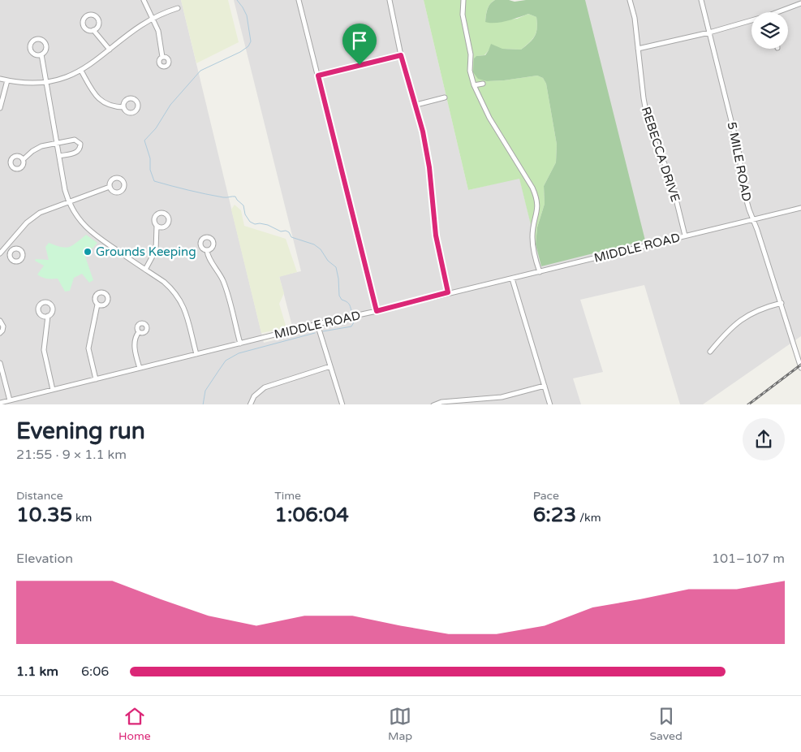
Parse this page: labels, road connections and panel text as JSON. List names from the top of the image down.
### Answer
{
  "streets": {
    "street": ["REBECCA DRIVE", "5 MILE ROAD", "MIDDLE ROAD"]
  },
  "crossings": [
    ["REBECCA DRIVE", "MIDDLE ROAD"],
    ["5 MILE ROAD", "MIDDLE ROAD"]
  ],
  "places": ["Grounds Keeping"],
  "page": {
    "heading": ["Evening run", "21:55 · 9 × 1.1 km"],
    "stats": [
      ["Distance", "10.35 km"],
      ["Time", "1:06:04"],
      ["Pace", "6:23 /km"]
    ],
    "chart": ["Elevation", "101–107 m"],
    "list": [
      {
        "name": "1.1 km",
        "note": "6:06"
      }
    ],
    "tabs": ["Home", "Map", "Saved"]
  }
}
